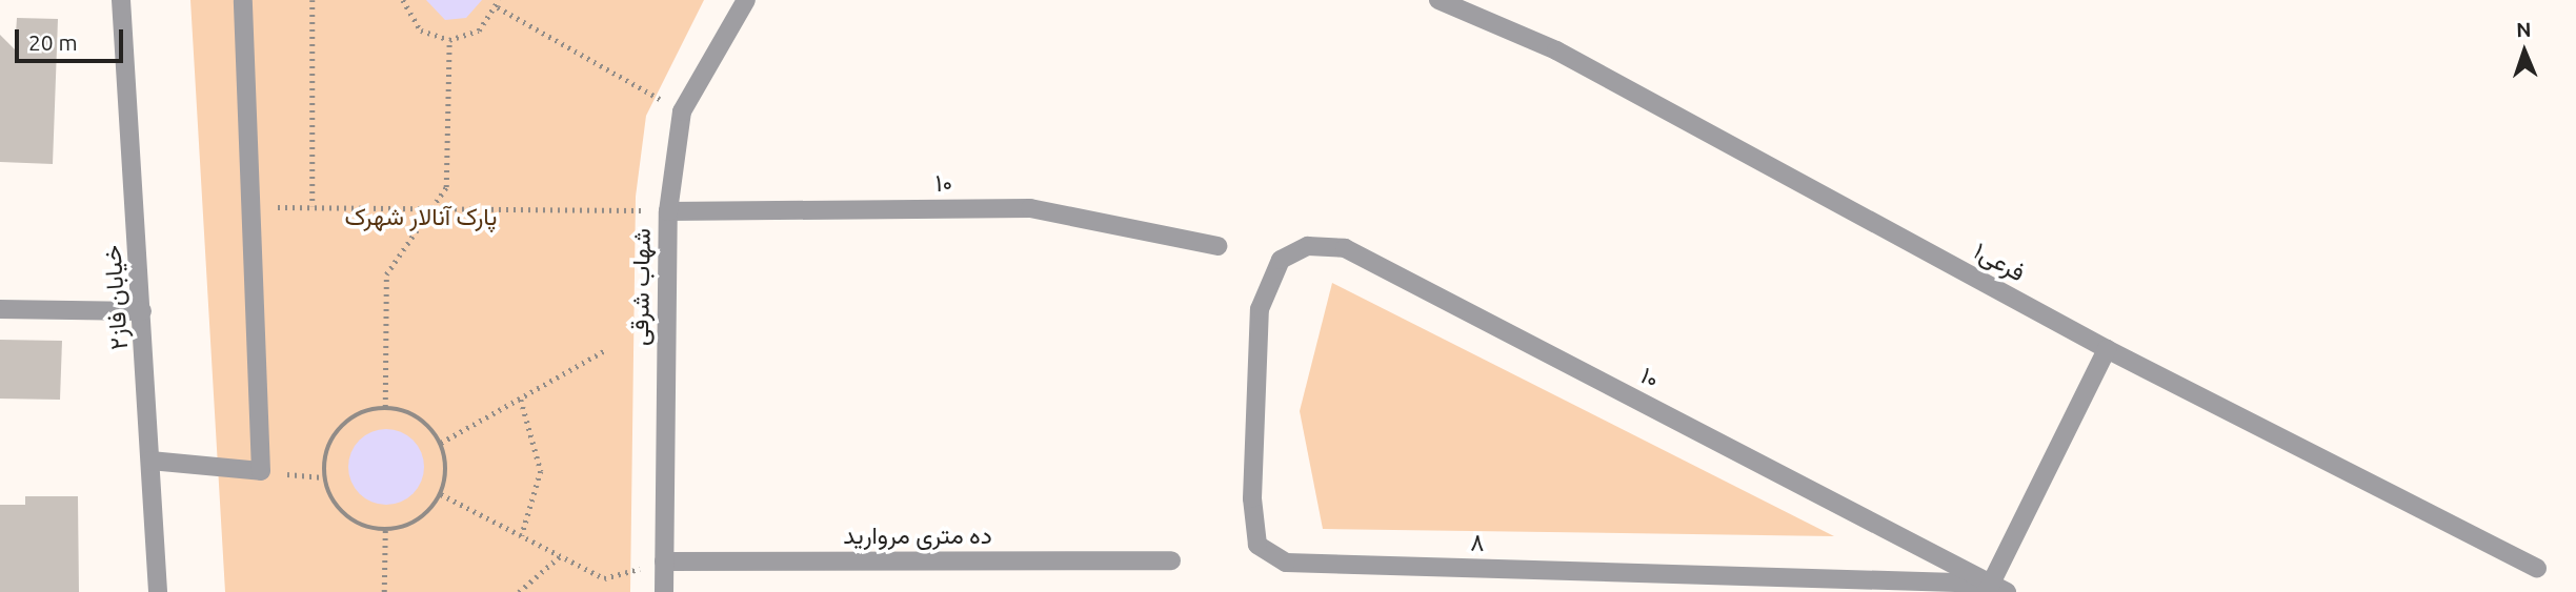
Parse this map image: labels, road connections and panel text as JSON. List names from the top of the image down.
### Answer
{
  "streets": {
    "street": [
      "۱۰",
      "فرعی۱",
      "شهاب شرقی",
      "خیابان فاز۲",
      "ده متری مروارید",
      "۸"
    ]
  },
  "crossings": [
    ["۱۰", "شهاب شرقی"],
    ["۱۰", "۸"],
    ["شهاب شرقی", "ده متری مروارید"]
  ],
  "parks": ["پارک آنالار شهرک"],
  "scale_bar": "20 m",
  "north": "top"
}
